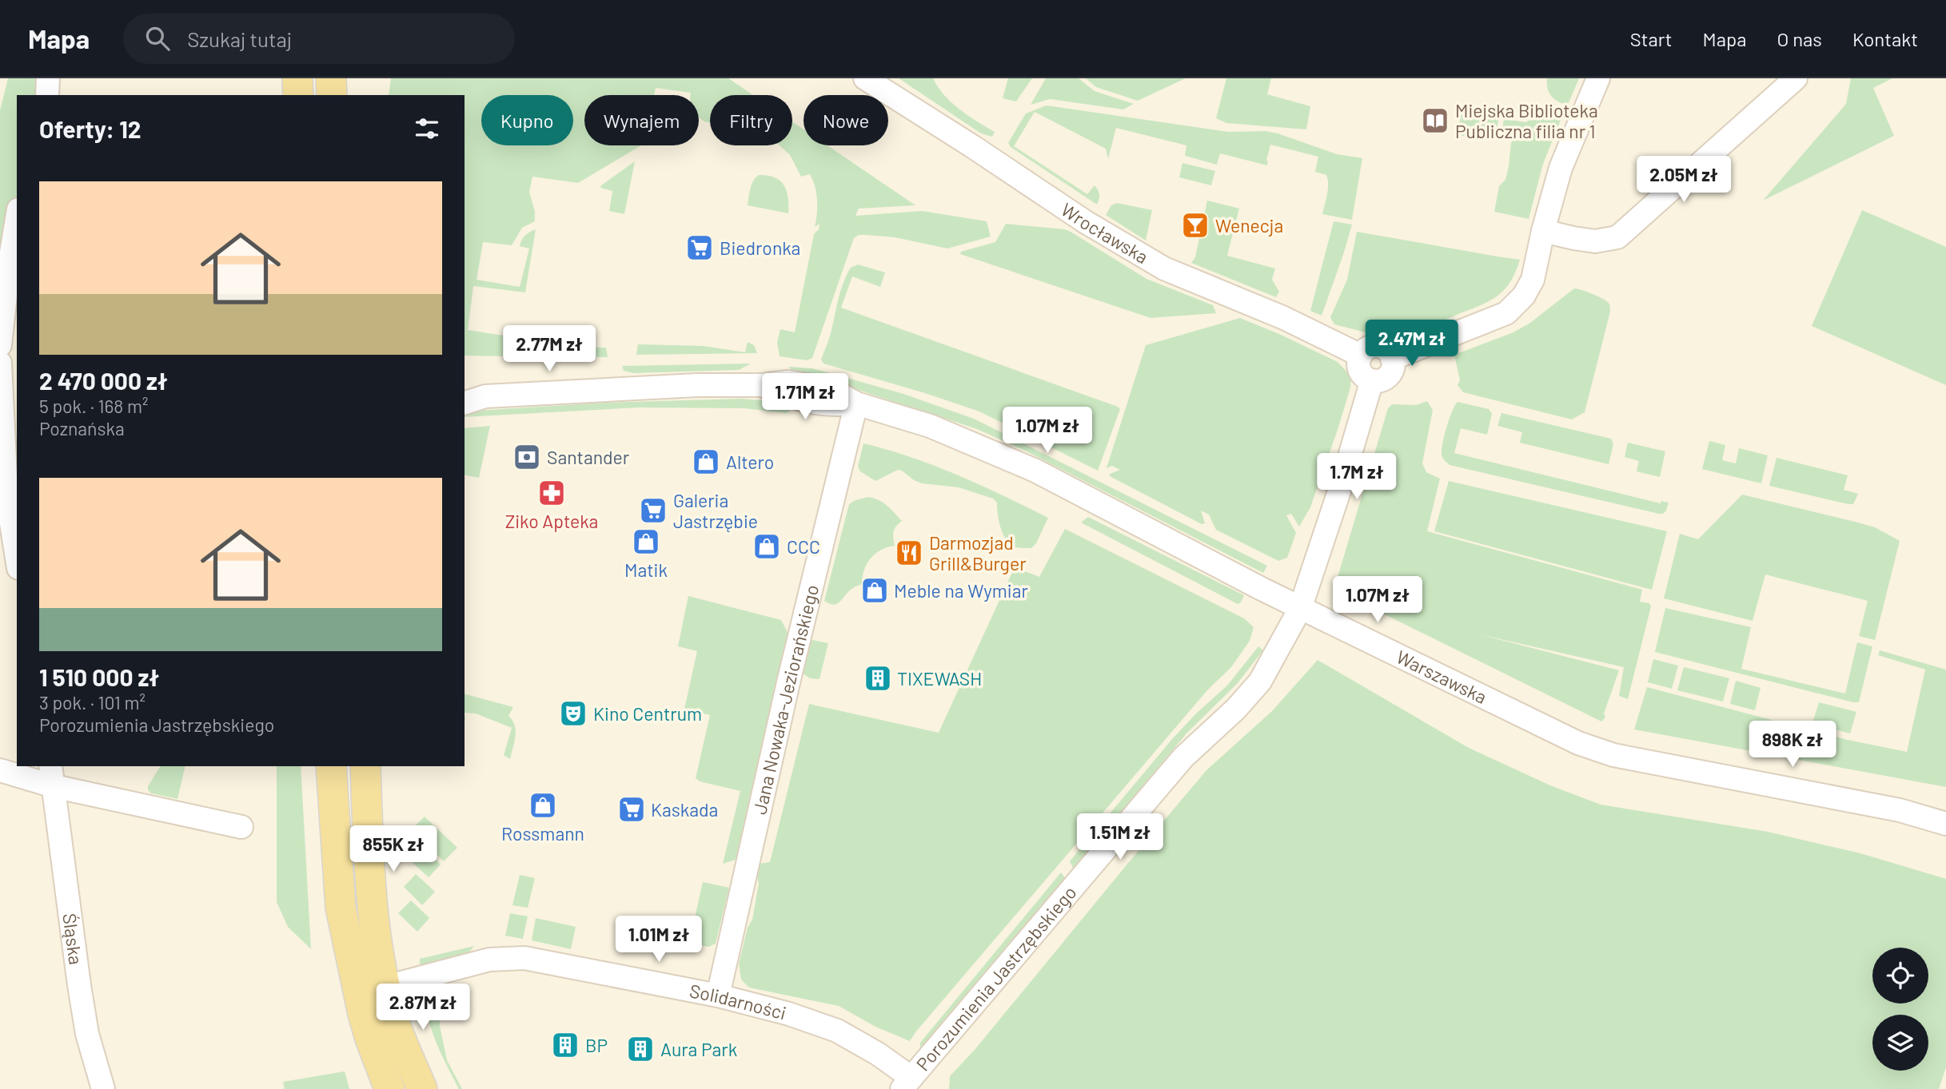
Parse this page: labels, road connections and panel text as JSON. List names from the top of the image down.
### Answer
{
  "streets": {
    "street": [
      "Wrocławska",
      "Warszawska",
      "Jana Nowaka-Jeziorańskiego",
      "Śląska",
      "Porozumienia Jastrzębskiego",
      "Solidarności"
    ]
  },
  "crossings": [
    ["Wrocławska", "Porozumienia Jastrzębskiego"],
    ["Warszawska", "Jana Nowaka-Jeziorańskiego"],
    ["Warszawska", "Porozumienia Jastrzębskiego"],
    ["Jana Nowaka-Jeziorańskiego", "Solidarności"],
    ["Porozumienia Jastrzębskiego", "Solidarności"]
  ],
  "places": {
    "library": ["Miejska Biblioteka Publiczna filia nr 1"],
    "bar": ["Wenecja"],
    "supermarket": ["Biedronka", "Galeria Jastrzębie", "Kaskada"],
    "bank": ["Santander"],
    "shop": [
      "Altero",
      "Matik",
      "CCC",
      "Meble na Wymiar",
      "Rossmann"
    ],
    "pharmacy": ["Ziko Apteka"],
    "restaurant": ["Darmozjad Grill&Burger"],
    "building": ["TIXEWASH", "BP", "Aura Park"],
    "theatre": ["Kino Centrum"]
  },
  "page": {
    "header": "Mapa",
    "search": "Szukaj tutaj",
    "nav": [
      "Start",
      "Mapa",
      "O nas",
      "Kontakt"
    ],
    "chip": [
      "Kupno",
      "Wynajem",
      "Filtry",
      "Nowe"
    ],
    "heading": "Oferty: 12",
    "price": [
      "2.05M zł",
      "2.47M zł",
      "2.77M zł",
      "1.71M zł",
      "1.07M zł",
      "1.7M zł",
      "1.07M zł",
      "898K zł",
      "1.51M zł",
      "855K zł",
      "1.01M zł",
      "2.87M zł"
    ],
    "list": [
      {
        "name": "2 470 000 zł",
        "note": "5 pok. · 168 m² · Poznańska"
      },
      {
        "name": "1 510 000 zł",
        "note": "3 pok. · 101 m² · Porozumienia Jastrzębskiego"
      }
    ]
  }
}
